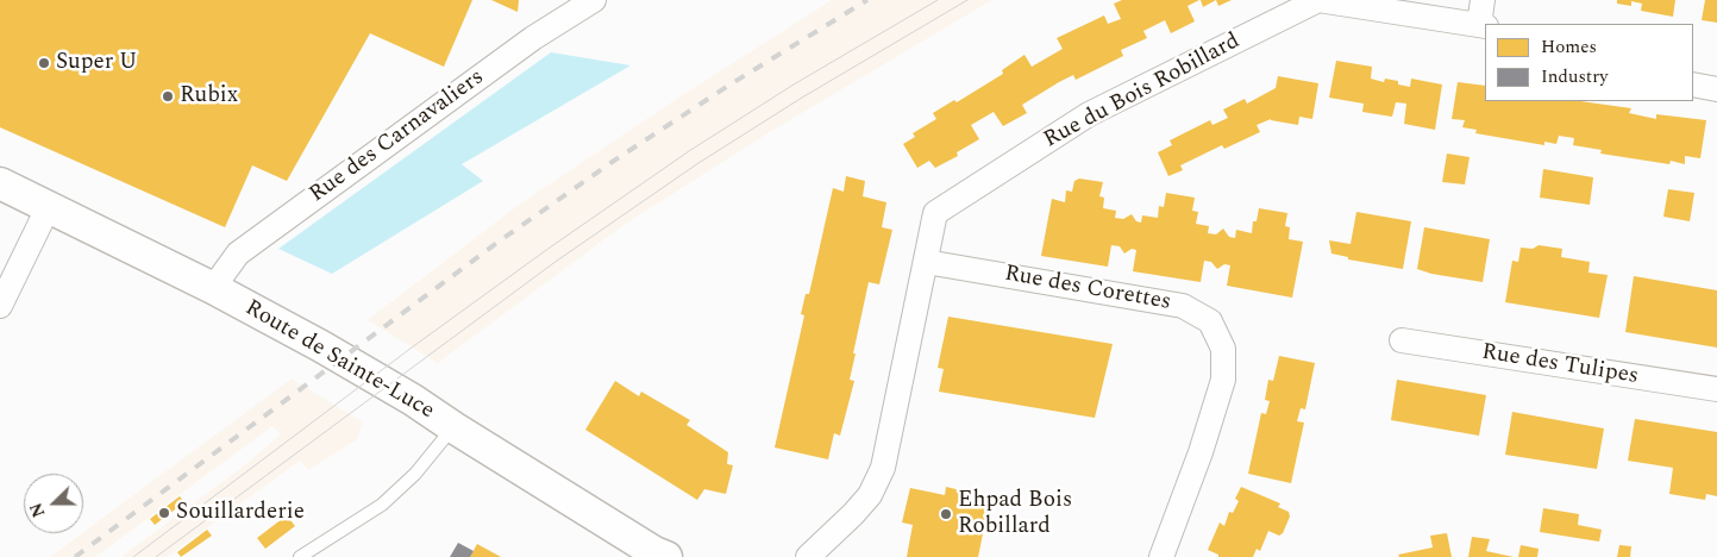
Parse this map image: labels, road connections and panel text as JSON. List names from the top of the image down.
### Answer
{
  "streets": {
    "street": [
      "Rue du Bois Robillard",
      "Rue des Carnavaliers",
      "Rue des Corettes",
      "Route de Sainte-Luce",
      "Rue des Tulipes"
    ]
  },
  "crossings": [
    ["Rue du Bois Robillard", "Rue des Corettes"],
    ["Rue des Carnavaliers", "Route de Sainte-Luce"]
  ],
  "places": [
    "Super U",
    "Rubix",
    "Souillarderie",
    "Ehpad Bois Robillard"
  ],
  "legend": ["Homes", "Industry"],
  "north": "left"
}
